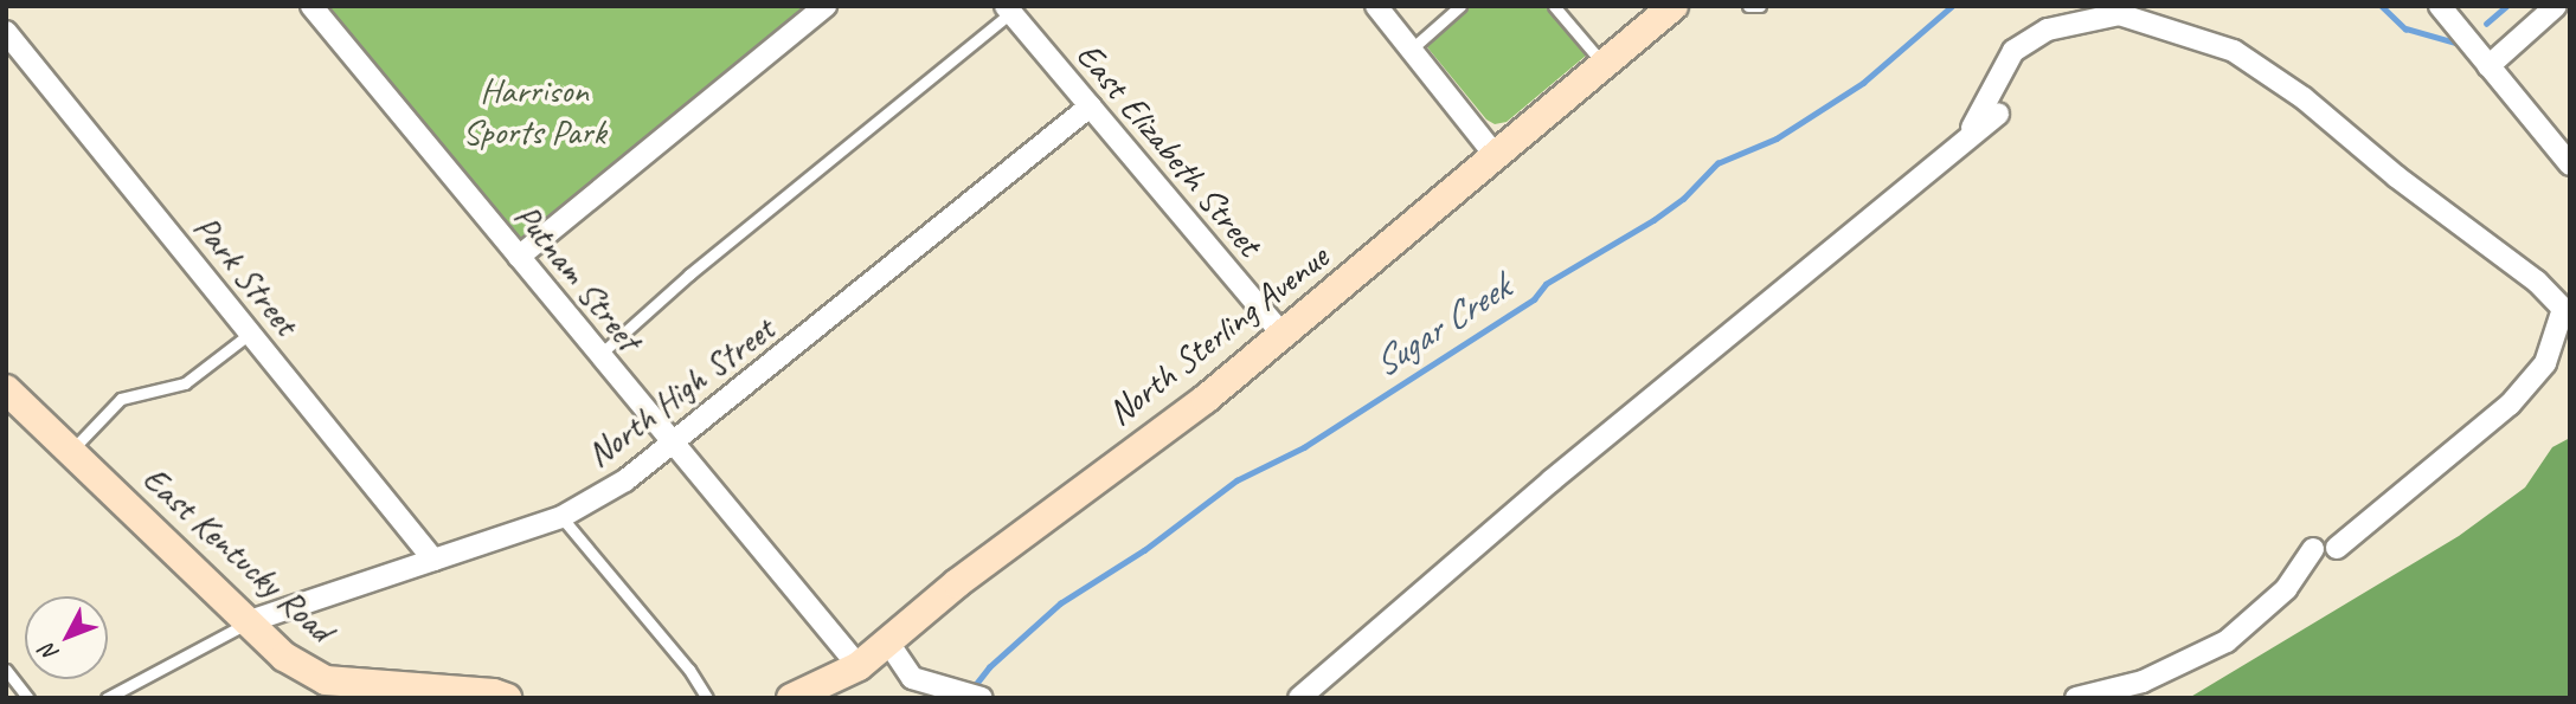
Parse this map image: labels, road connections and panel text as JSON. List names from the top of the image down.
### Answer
{
  "streets": {
    "main road": ["North Sterling Avenue", "East Kentucky Road"],
    "street": [
      "East Elizabeth Street",
      "Park Street",
      "Putnam Street",
      "North High Street"
    ]
  },
  "crossings": [
    ["East Elizabeth Street", "North Sterling Avenue"],
    ["East Elizabeth Street", "North High Street"],
    ["Park Street", "North High Street"],
    ["Putnam Street", "North Sterling Avenue"],
    ["Putnam Street", "North High Street"],
    ["North High Street", "East Kentucky Road"]
  ],
  "water": ["Sugar Creek"],
  "parks": ["Harrison Sports Park"],
  "north": "bottom left"
}
